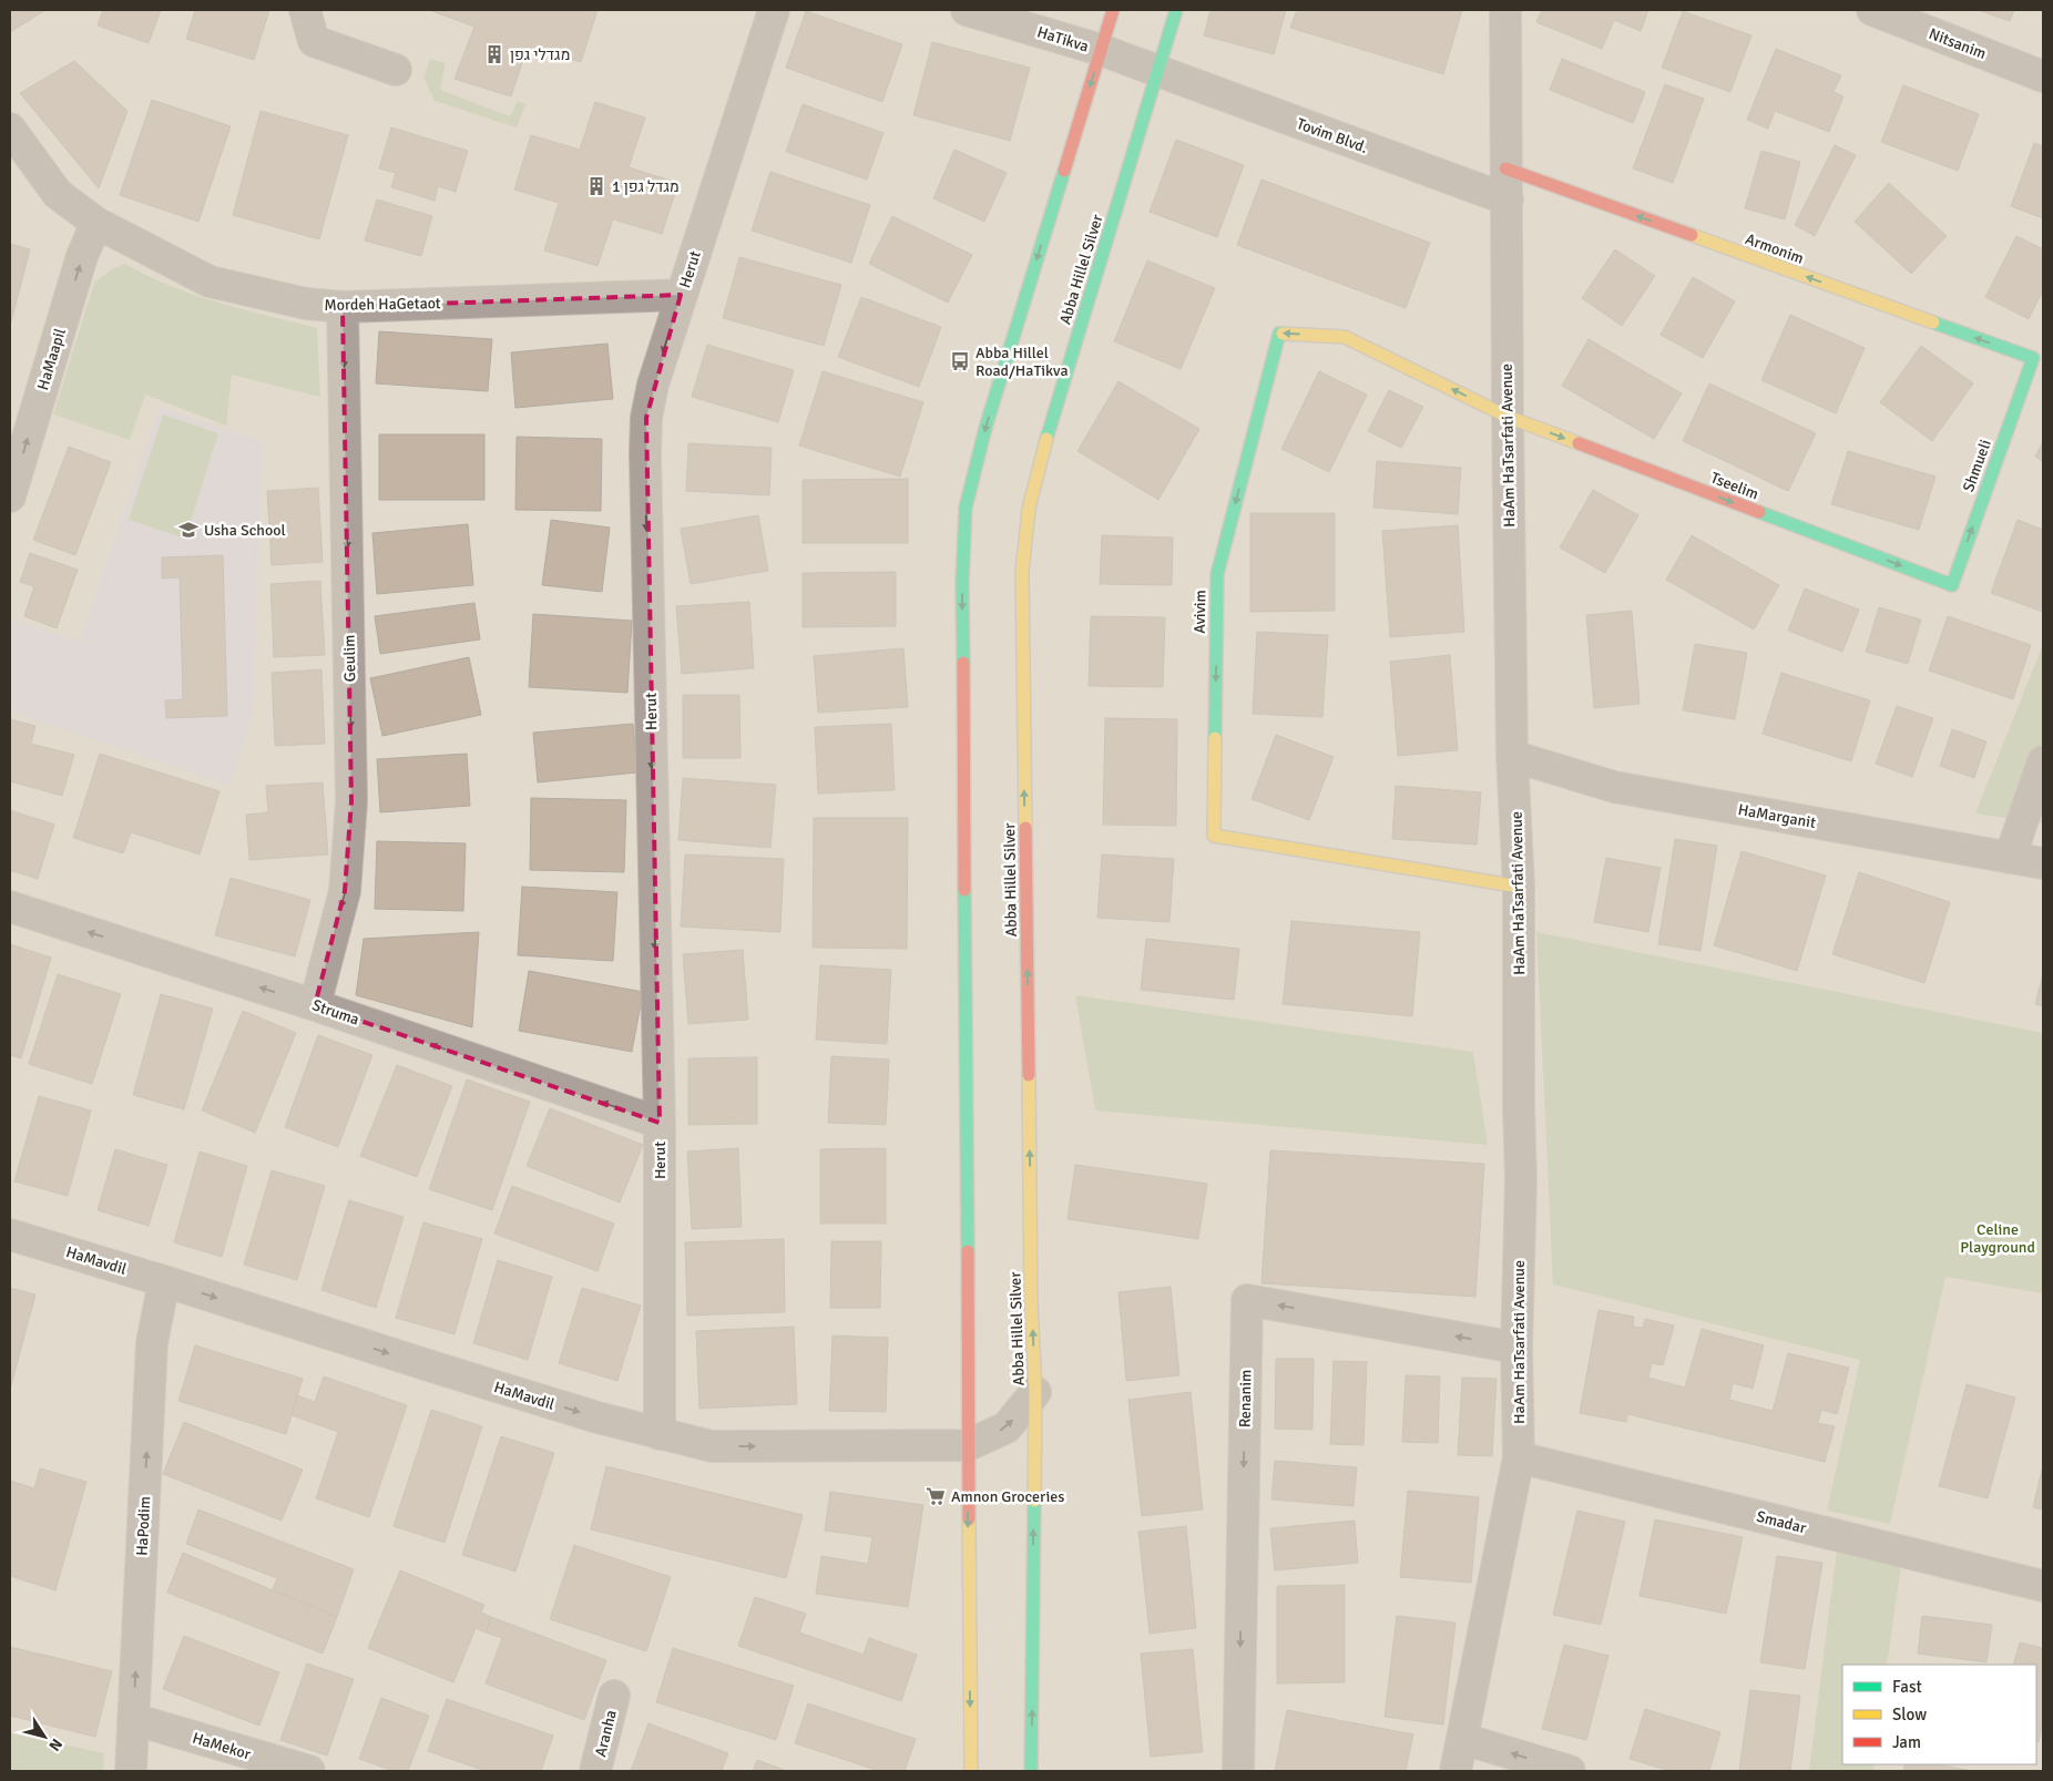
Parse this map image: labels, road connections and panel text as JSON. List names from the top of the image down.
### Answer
{
  "streets": {
    "main road": [
      "Armonim",
      "Abba Hillel Silver",
      "Shmueli",
      "Tseelim",
      "Avivim"
    ],
    "street": [
      "HaTikva",
      "Nitsanim",
      "Tovim Blvd.",
      "Herut",
      "Mordeh HaGetaot",
      "HaMaapil",
      "HaAm HaTsarfati Avenue",
      "Geulim",
      "HaMarganit",
      "Struma",
      "HaMavdil",
      "Renanim",
      "Smadar",
      "HaPodim",
      "Aranha",
      "HaMekor"
    ]
  },
  "crossings": [
    ["HaTikva", "Tovim Blvd."],
    ["HaTikva", "Abba Hillel Silver"],
    ["Tovim Blvd.", "Abba Hillel Silver"],
    ["Tovim Blvd.", "HaAm HaTsarfati Avenue"],
    ["Armonim", "HaAm HaTsarfati Avenue"],
    ["Armonim", "Shmueli"],
    ["Herut", "Mordeh HaGetaot"],
    ["Herut", "Struma"],
    ["Herut", "HaMavdil"],
    ["Abba Hillel Silver", "HaMavdil"],
    ["Mordeh HaGetaot", "HaMaapil"],
    ["Mordeh HaGetaot", "Geulim"],
    ["HaAm HaTsarfati Avenue", "Tseelim"],
    ["HaAm HaTsarfati Avenue", "Avivim"],
    ["HaAm HaTsarfati Avenue", "HaMarganit"],
    ["HaAm HaTsarfati Avenue", "Renanim"],
    ["HaAm HaTsarfati Avenue", "Smadar"],
    ["Shmueli", "Tseelim"],
    ["Tseelim", "Avivim"],
    ["Geulim", "Struma"],
    ["HaMavdil", "HaPodim"],
    ["HaPodim", "HaMekor"]
  ],
  "one_way": [
    "Armonim",
    "Herut",
    "HaMaapil",
    "Shmueli",
    "Tseelim",
    "Geulim",
    "Struma",
    "HaMavdil",
    "HaPodim"
  ],
  "parks": ["Celine Playground"],
  "places": {
    "building": ["מגדלי גפן", "מגדל גפן 1"],
    "bus stop": ["Abba Hillel Road/HaTikva"],
    "school or university": ["Usha School"],
    "supermarket": ["Amnon Groceries"]
  },
  "legend": ["Fast", "Slow", "Jam"],
  "north": "bottom right"
}
